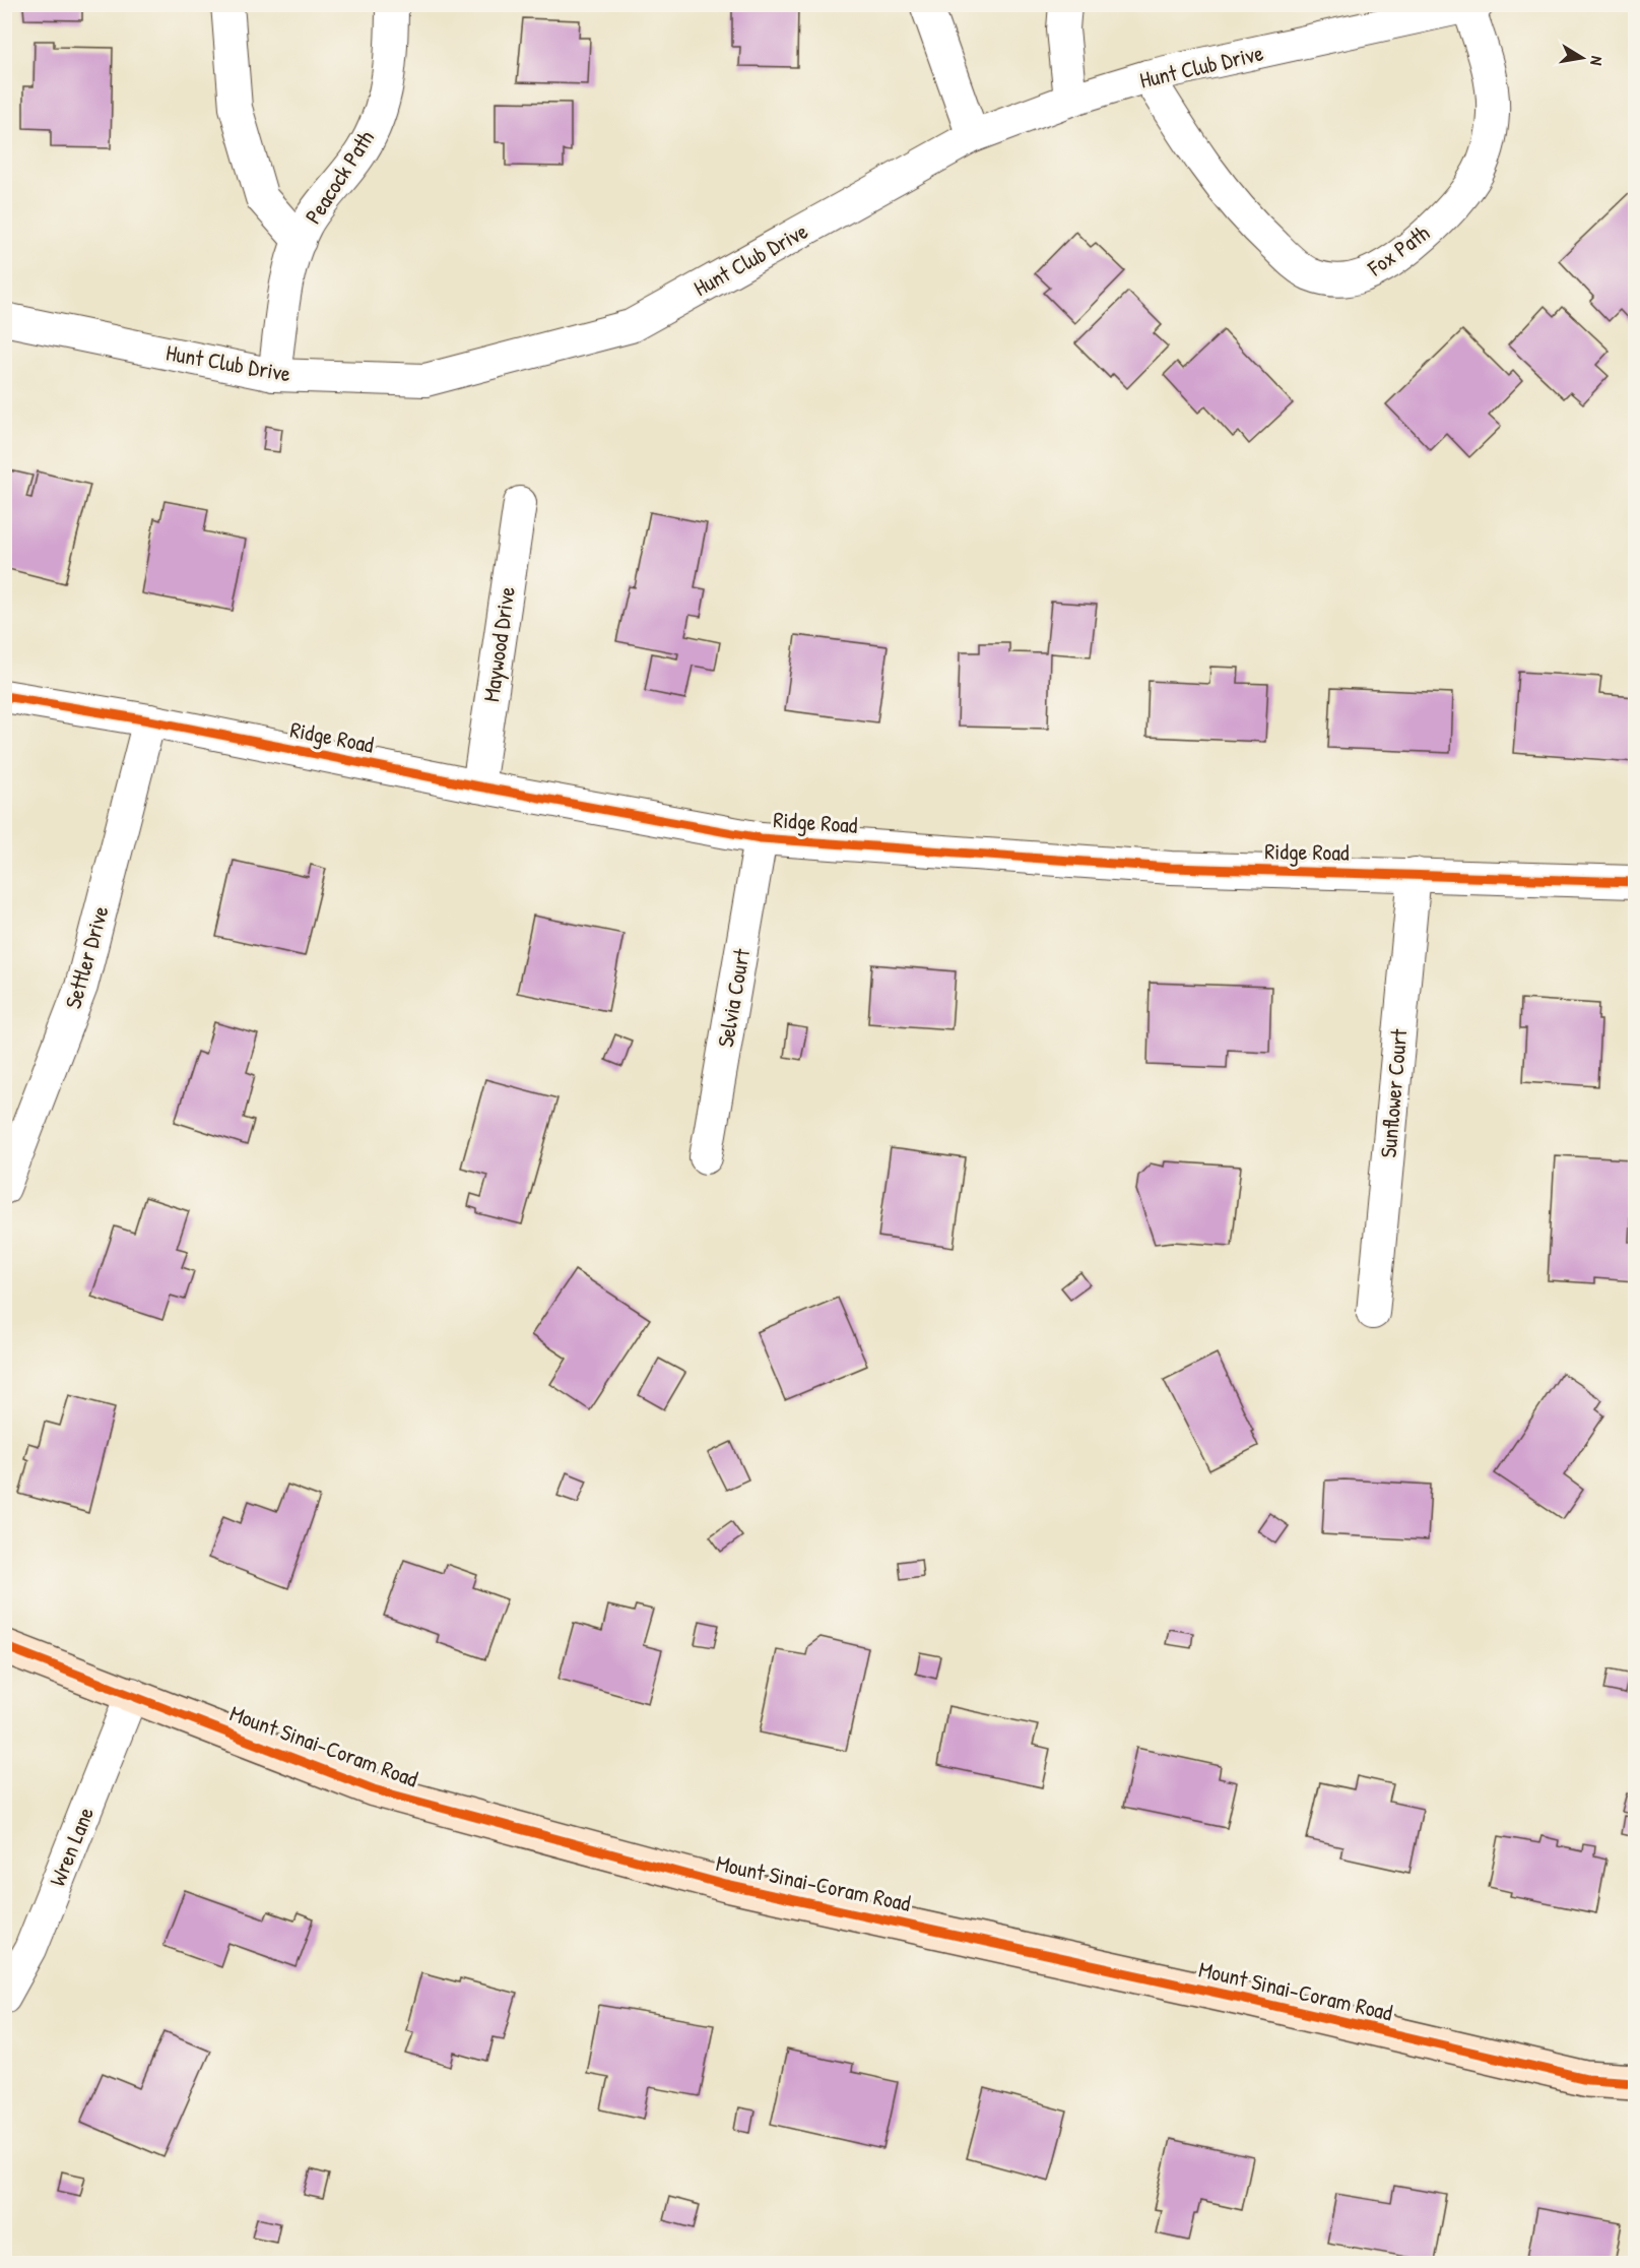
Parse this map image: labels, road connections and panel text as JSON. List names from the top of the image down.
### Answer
{
  "streets": {
    "main road": ["Mount Sinai-Coram Road"],
    "street": [
      "Hunt Club Drive",
      "Peacock Path",
      "Fox Path",
      "Maywood Drive",
      "Ridge Road",
      "Settler Drive",
      "Selvia Court",
      "Sunflower Court",
      "Wren Lane"
    ]
  },
  "crossings": [
    ["Hunt Club Drive", "Peacock Path"],
    ["Hunt Club Drive", "Fox Path"],
    ["Maywood Drive", "Ridge Road"],
    ["Ridge Road", "Settler Drive"],
    ["Ridge Road", "Selvia Court"],
    ["Ridge Road", "Sunflower Court"],
    ["Mount Sinai-Coram Road", "Wren Lane"]
  ],
  "north": "right"
}
